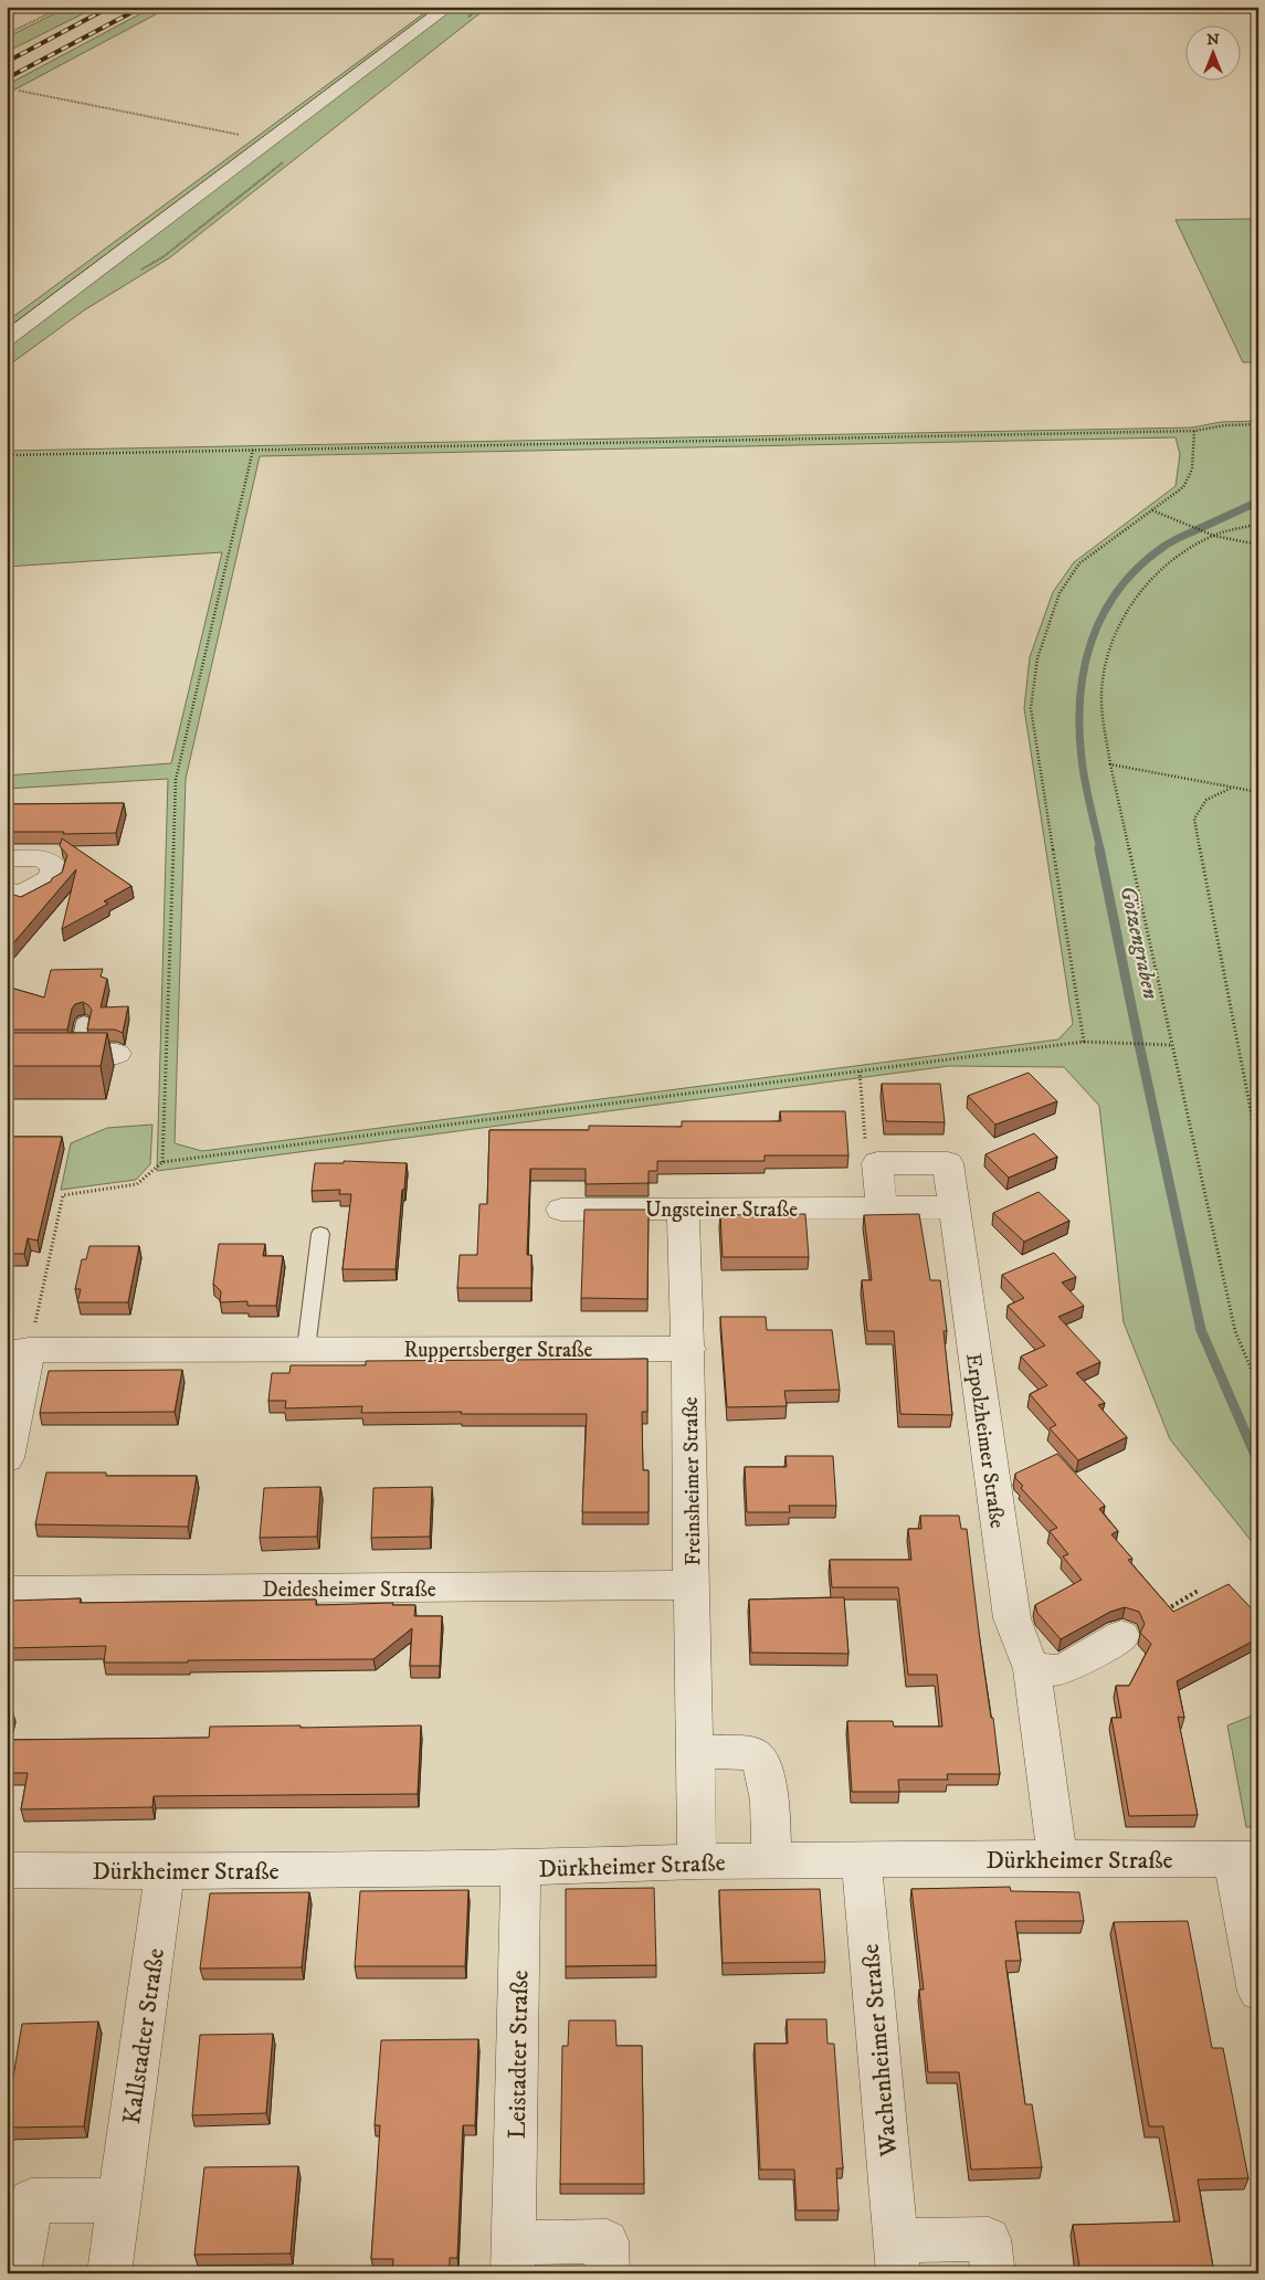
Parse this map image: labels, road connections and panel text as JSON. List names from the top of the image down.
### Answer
{
  "streets": {
    "street": [
      "Ungsteiner Straße",
      "Ruppertsberger Straße",
      "Erpolzheimer Straße",
      "Freinsheimer Straße",
      "Deidesheimer Straße",
      "Dürkheimer Straße",
      "Kallstadter Straße",
      "Wachenheimer Straße",
      "Leistadter Straße"
    ]
  },
  "crossings": [
    ["Ungsteiner Straße", "Erpolzheimer Straße"],
    ["Ungsteiner Straße", "Freinsheimer Straße"],
    ["Ruppertsberger Straße", "Freinsheimer Straße"],
    ["Erpolzheimer Straße", "Dürkheimer Straße"],
    ["Freinsheimer Straße", "Deidesheimer Straße"],
    ["Freinsheimer Straße", "Dürkheimer Straße"],
    ["Dürkheimer Straße", "Kallstadter Straße"],
    ["Dürkheimer Straße", "Wachenheimer Straße"],
    ["Dürkheimer Straße", "Leistadter Straße"]
  ],
  "water": ["Götzengraben"],
  "north": "top"
}
